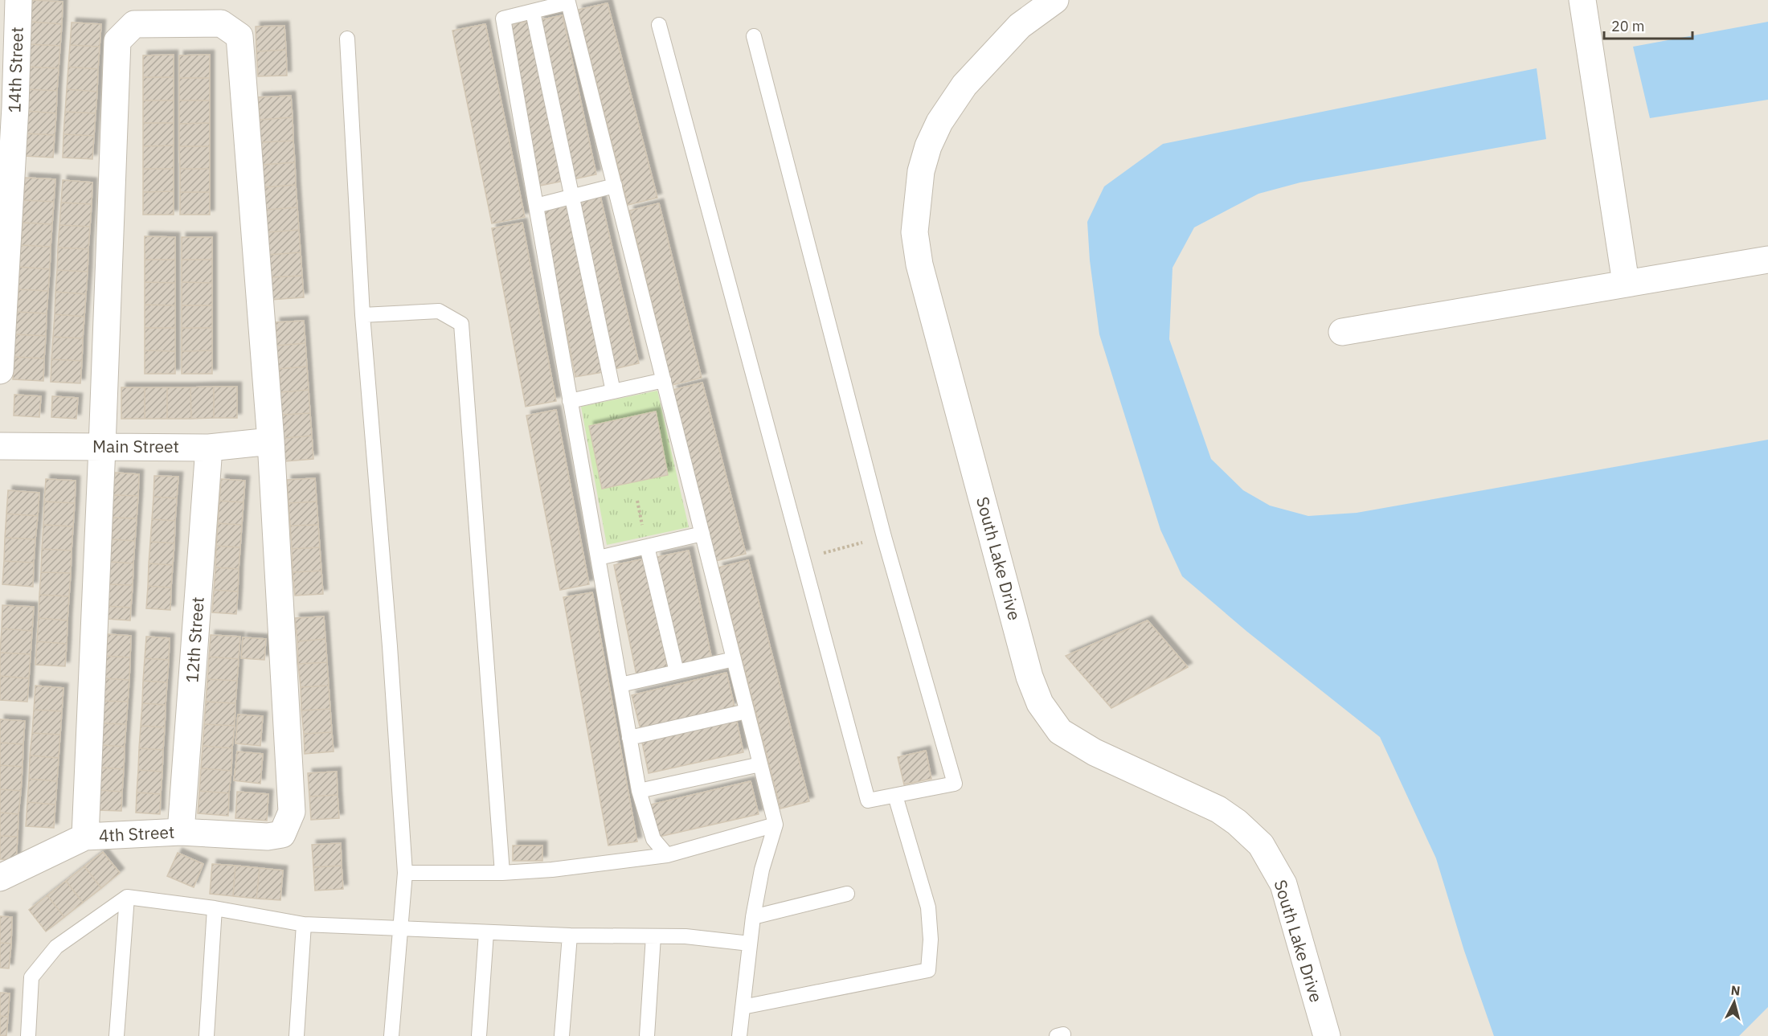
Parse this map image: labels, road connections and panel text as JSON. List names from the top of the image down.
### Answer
{
  "streets": {
    "street": [
      "14th Street",
      "Main Street",
      "South Lake Drive",
      "12th Street",
      "4th Street"
    ]
  },
  "crossings": [
    ["Main Street", "12th Street"],
    ["Main Street", "4th Street"],
    ["12th Street", "4th Street"]
  ],
  "scale_bar": "20 m",
  "north": "top"
}
